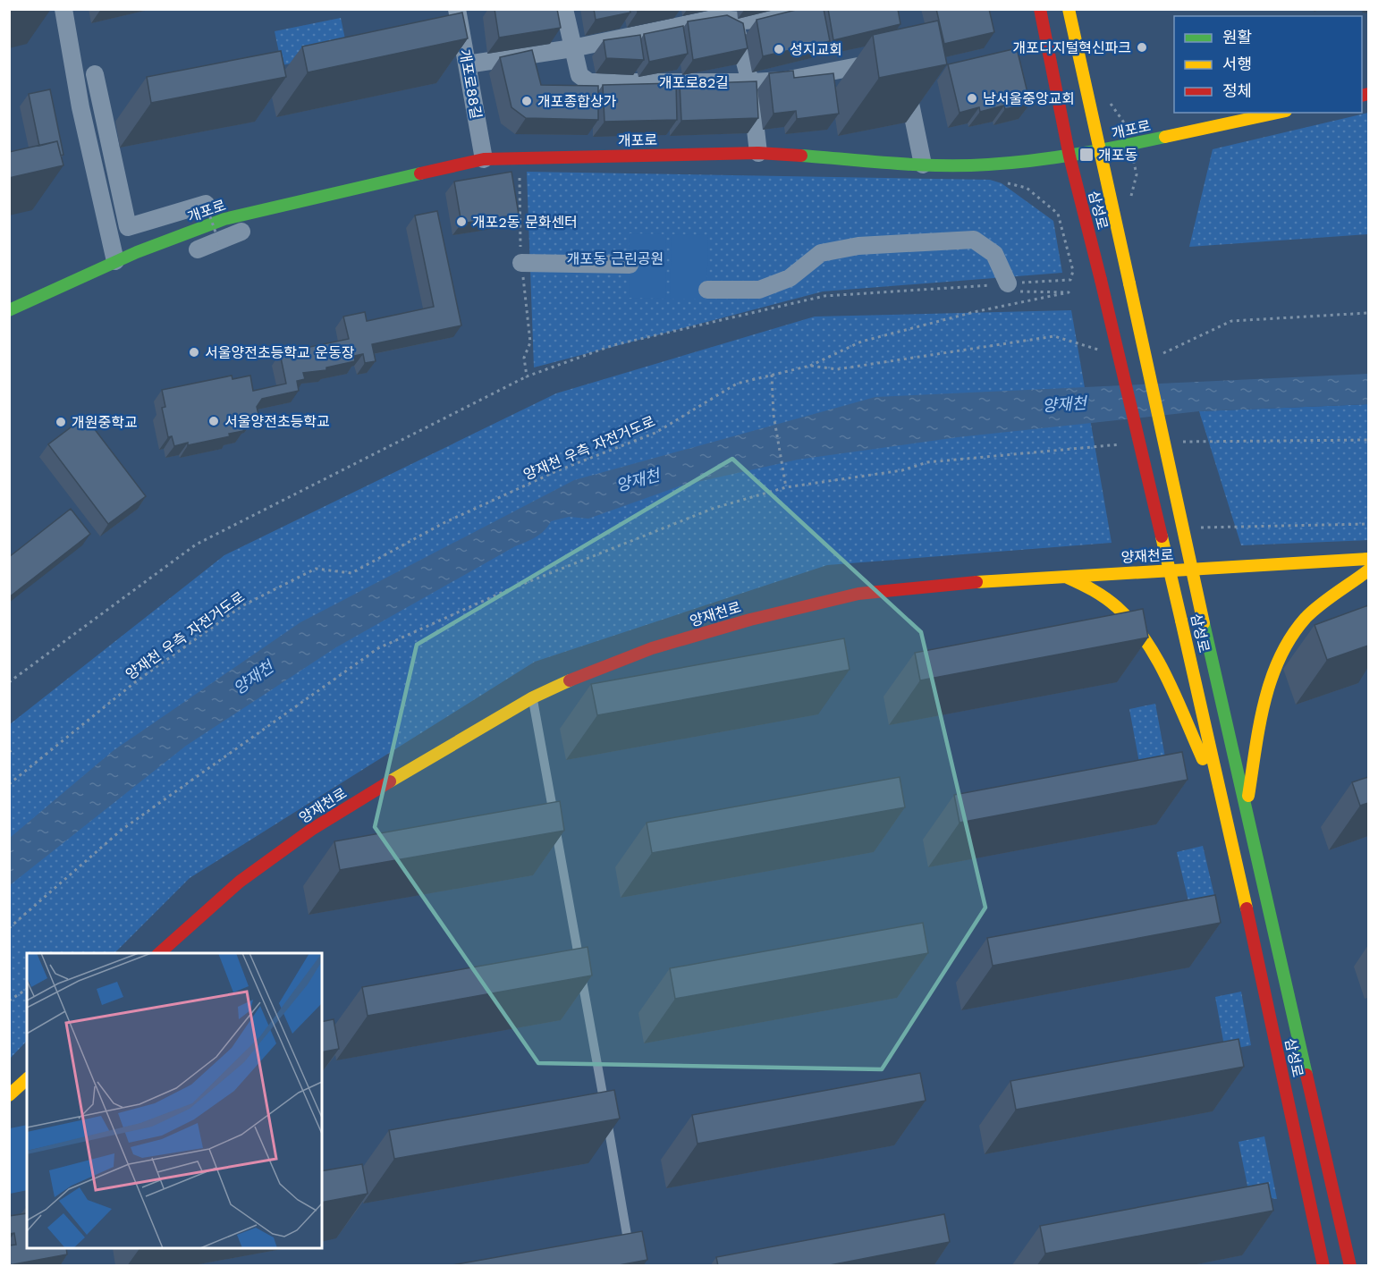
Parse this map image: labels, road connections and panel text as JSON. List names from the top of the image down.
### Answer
{
  "streets": {
    "main road": ["개포로", "삼성로", "양재천로"],
    "street": ["개포로82길", "개포로88길"],
    "path": ["양재천 우측 자전거도로"]
  },
  "crossings": [
    ["개포로88길", "개포로"],
    ["개포로", "삼성로"]
  ],
  "water": ["양재천"],
  "parks": ["개포동 근린공원"],
  "places": {
    "other": [
      "개포디지털혁신파크",
      "성지교회",
      "남서울중앙교회",
      "개포종합상가",
      "개포2동 문화센터",
      "서울양전초등학교 운동장",
      "서울양전초등학교",
      "개원중학교"
    ],
    "transit": ["개포동"]
  },
  "legend": ["원활", "서행", "정체"]
}
